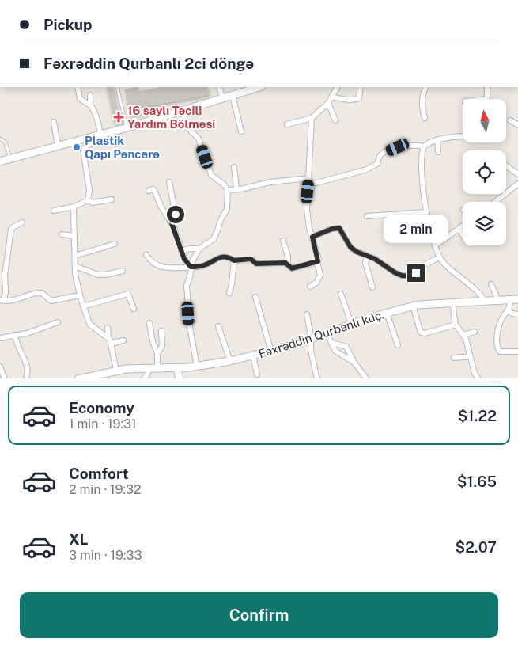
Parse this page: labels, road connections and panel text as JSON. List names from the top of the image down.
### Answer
{
  "streets": {
    "street": ["Fəxrəddin Qurbanlı küç."]
  },
  "places": {
    "health": ["16 saylı Təcili Yardım Bölməsi"],
    "other": ["Plastik Qapı Pəncərə"]
  },
  "north": "top",
  "page": {
    "banner": ["Pickup", "Fəxrəddin Qurbanlı 2ci döngə"],
    "bubble": "2 min",
    "list": [
      {
        "name": "Economy",
        "note": "1 min · 19:31",
        "value": "$1.22"
      },
      {
        "name": "Comfort",
        "note": "2 min · 19:32",
        "value": "$1.65"
      },
      {
        "name": "XL",
        "note": "3 min · 19:33",
        "value": "$2.07"
      }
    ],
    "buttons": "Confirm"
  }
}
